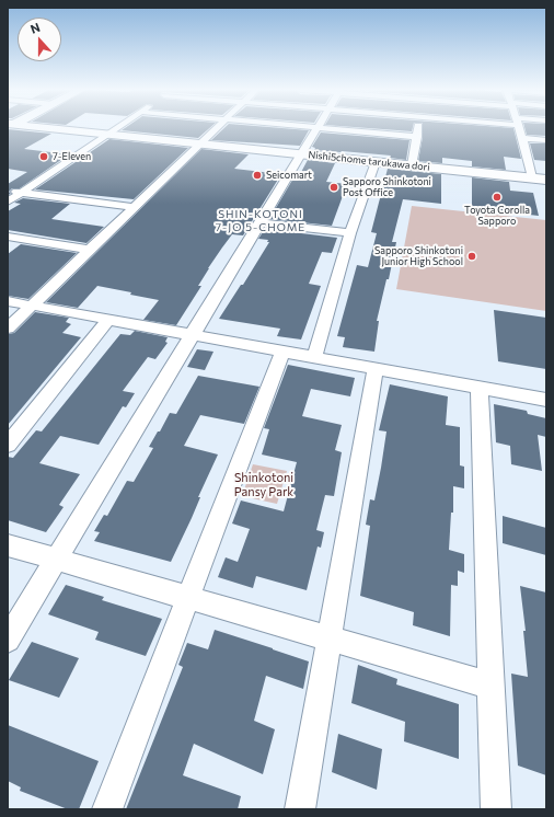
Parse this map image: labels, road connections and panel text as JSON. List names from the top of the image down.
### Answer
{
  "streets": {
    "main road": ["Nishi5chome tarukawa dori"]
  },
  "districts": ["SHIN-KOTONI 7-JO 5-CHOME"],
  "parks": ["Shinkotoni Pansy Park"],
  "places": [
    "7-Eleven",
    "Seicomart",
    "Sapporo Shinkotoni Post Office",
    "Toyota Corolla Sapporo",
    "Sapporo Shinkotoni Junior High School"
  ],
  "north": "top"
}
